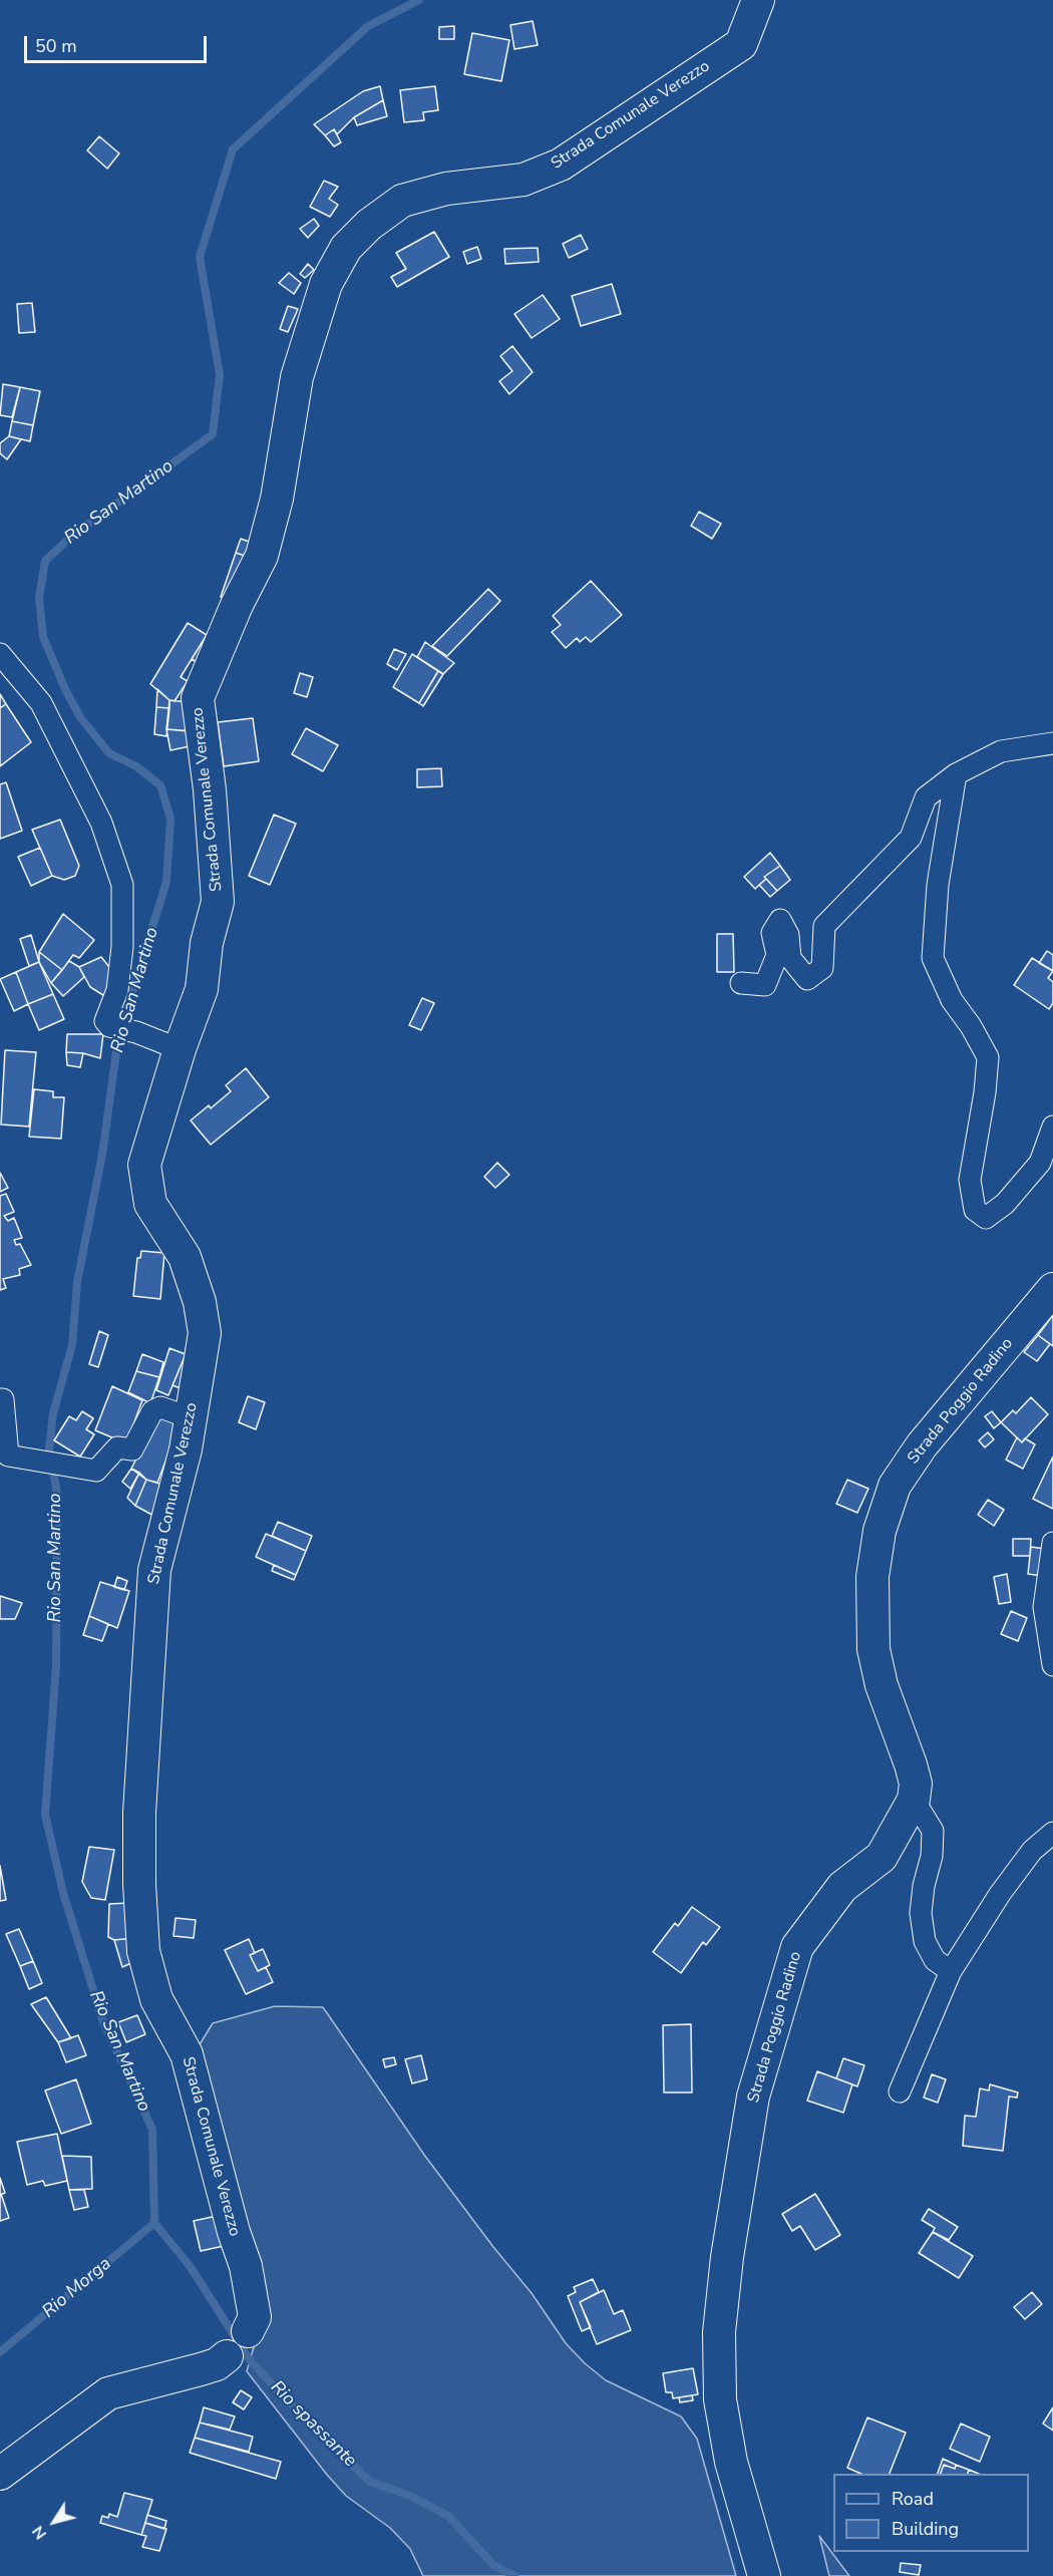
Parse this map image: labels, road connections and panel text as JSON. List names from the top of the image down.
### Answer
{
  "streets": {
    "street": ["Strada Comunale Verezzo", "Strada Poggio Radino"]
  },
  "water": ["Rio San Martino", "Rio Morga", "Rio spassante"],
  "legend": ["Road", "Building"],
  "scale_bar": "50 m",
  "north": "bottom left"
}
